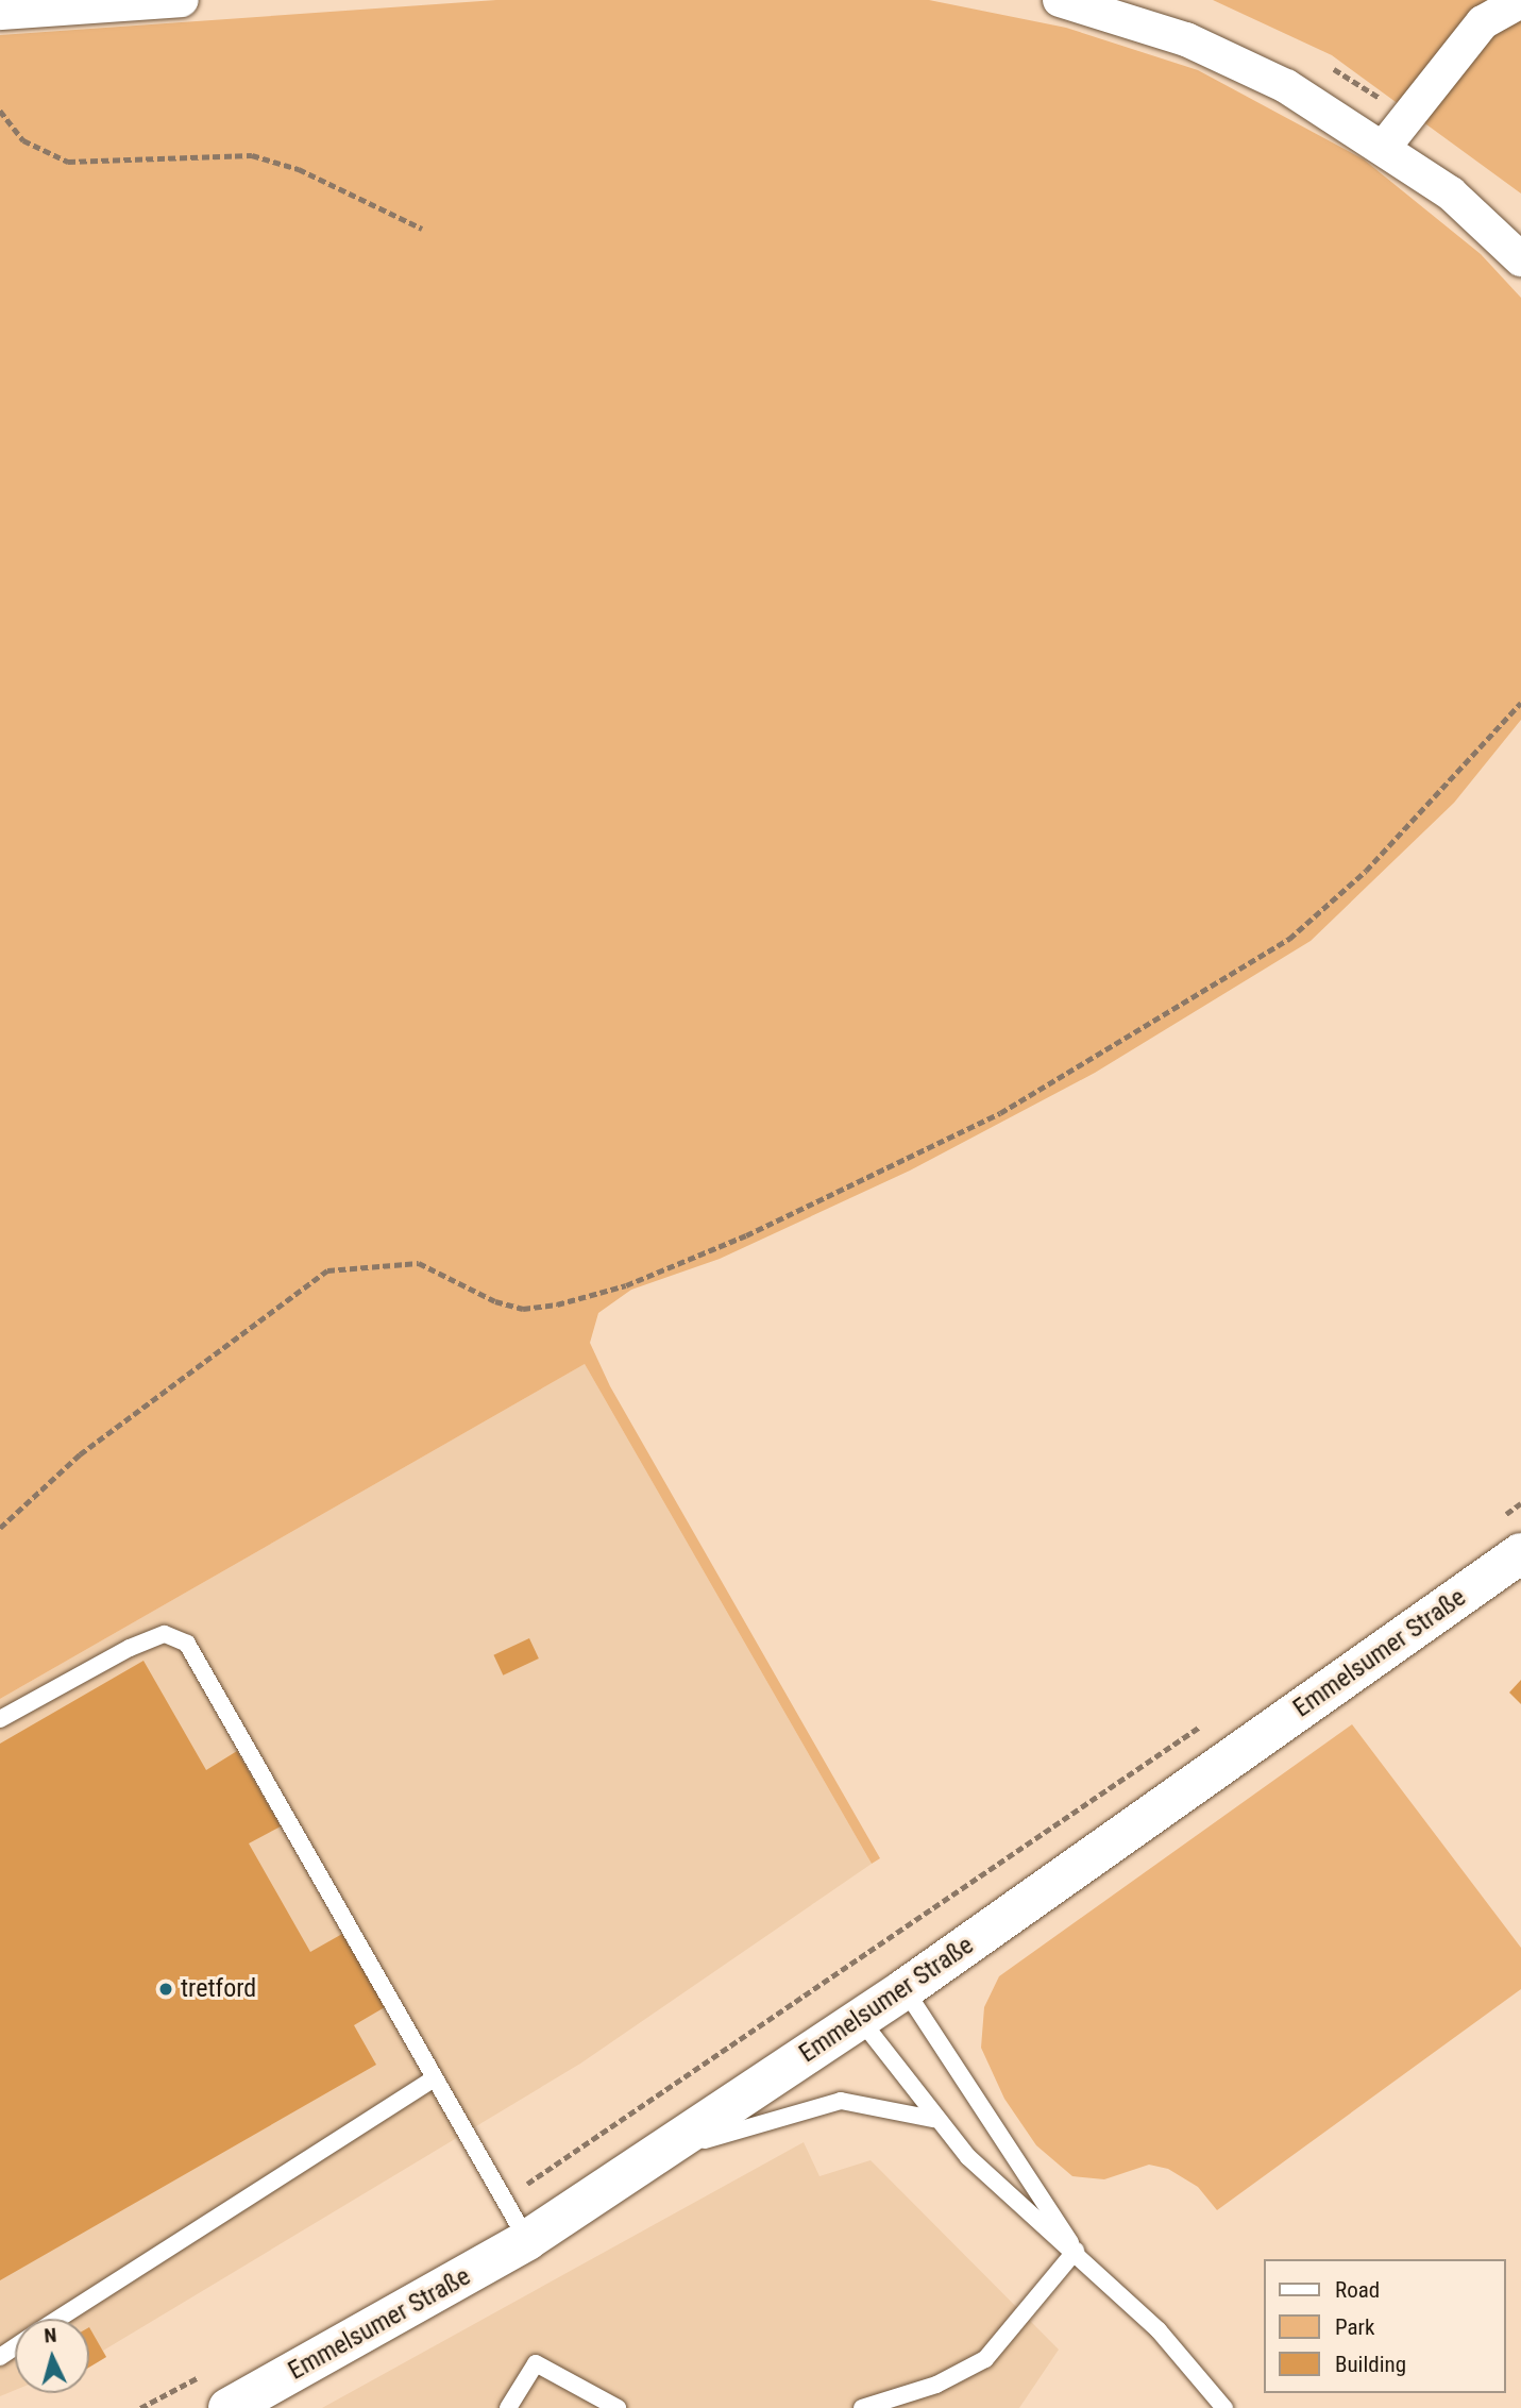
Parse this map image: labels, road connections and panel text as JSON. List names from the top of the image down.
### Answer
{
  "streets": {
    "street": ["Emmelsumer Straße"]
  },
  "places": ["tretford"],
  "legend": ["Road", "Park", "Building"],
  "north": "top"
}
